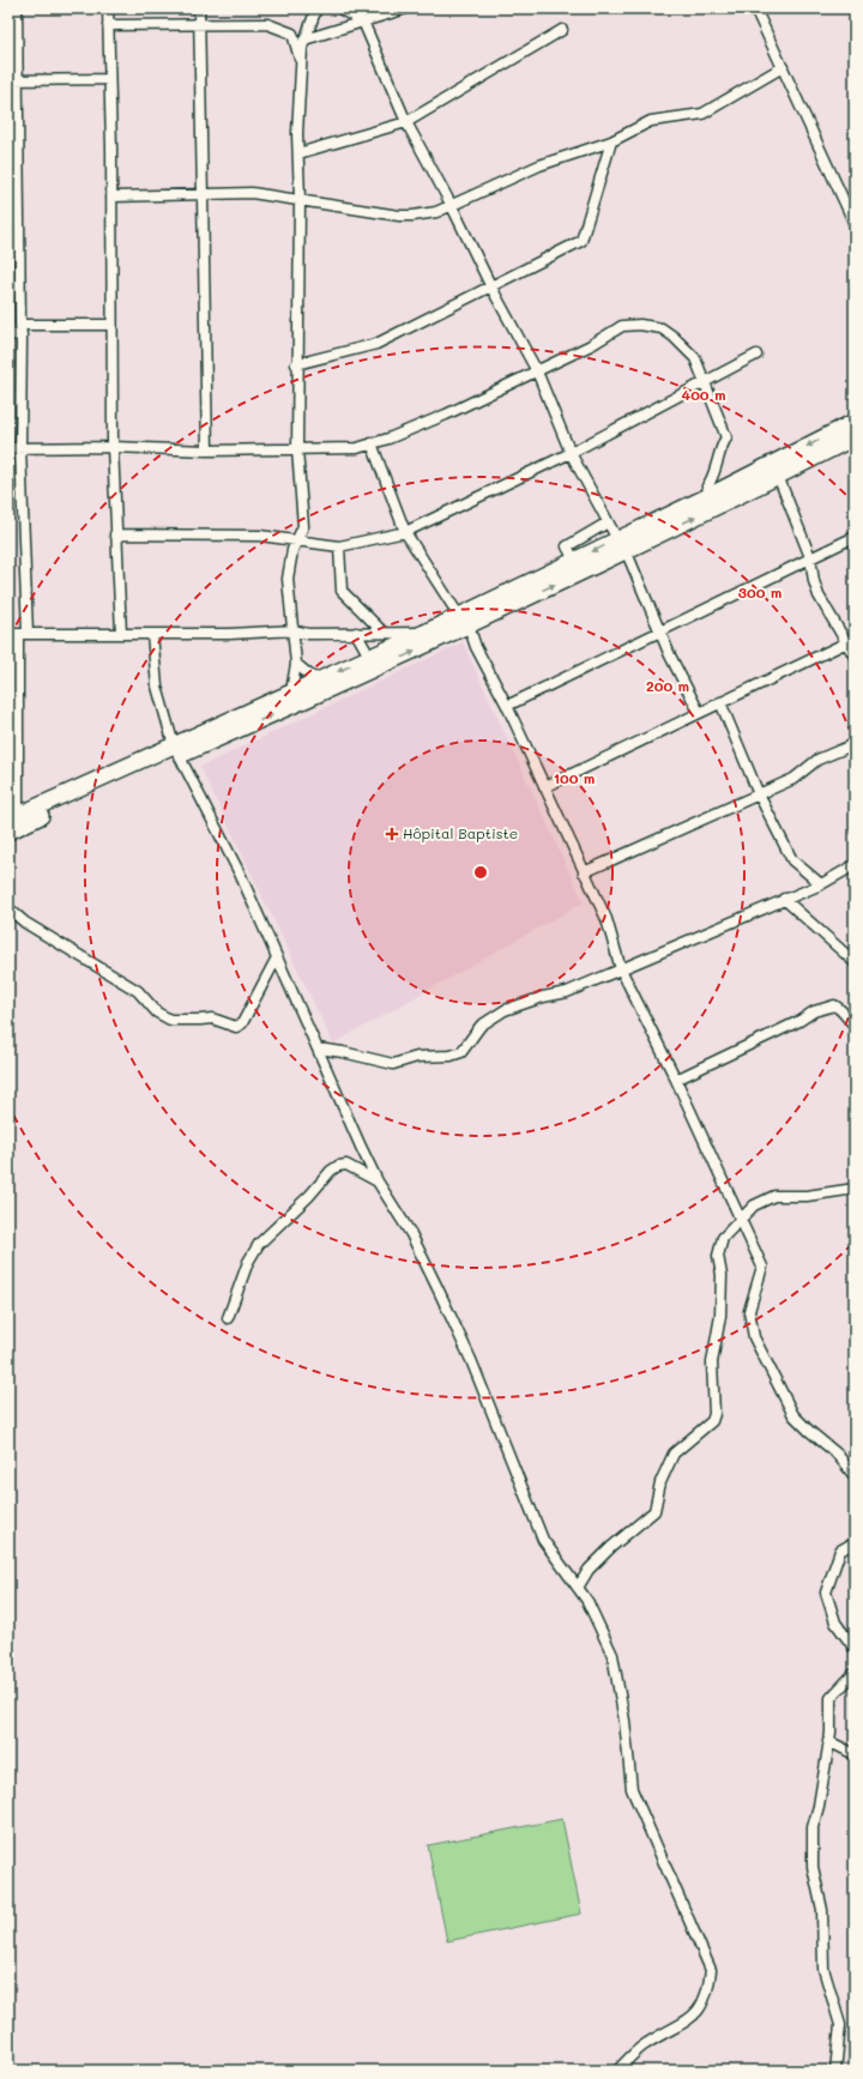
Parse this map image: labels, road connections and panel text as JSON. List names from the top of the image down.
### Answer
{
  "places": {
    "health": ["Hôpital Baptiste"]
  },
  "rings": [
    "400 m",
    "300 m",
    "200 m",
    "100 m"
  ]
}
